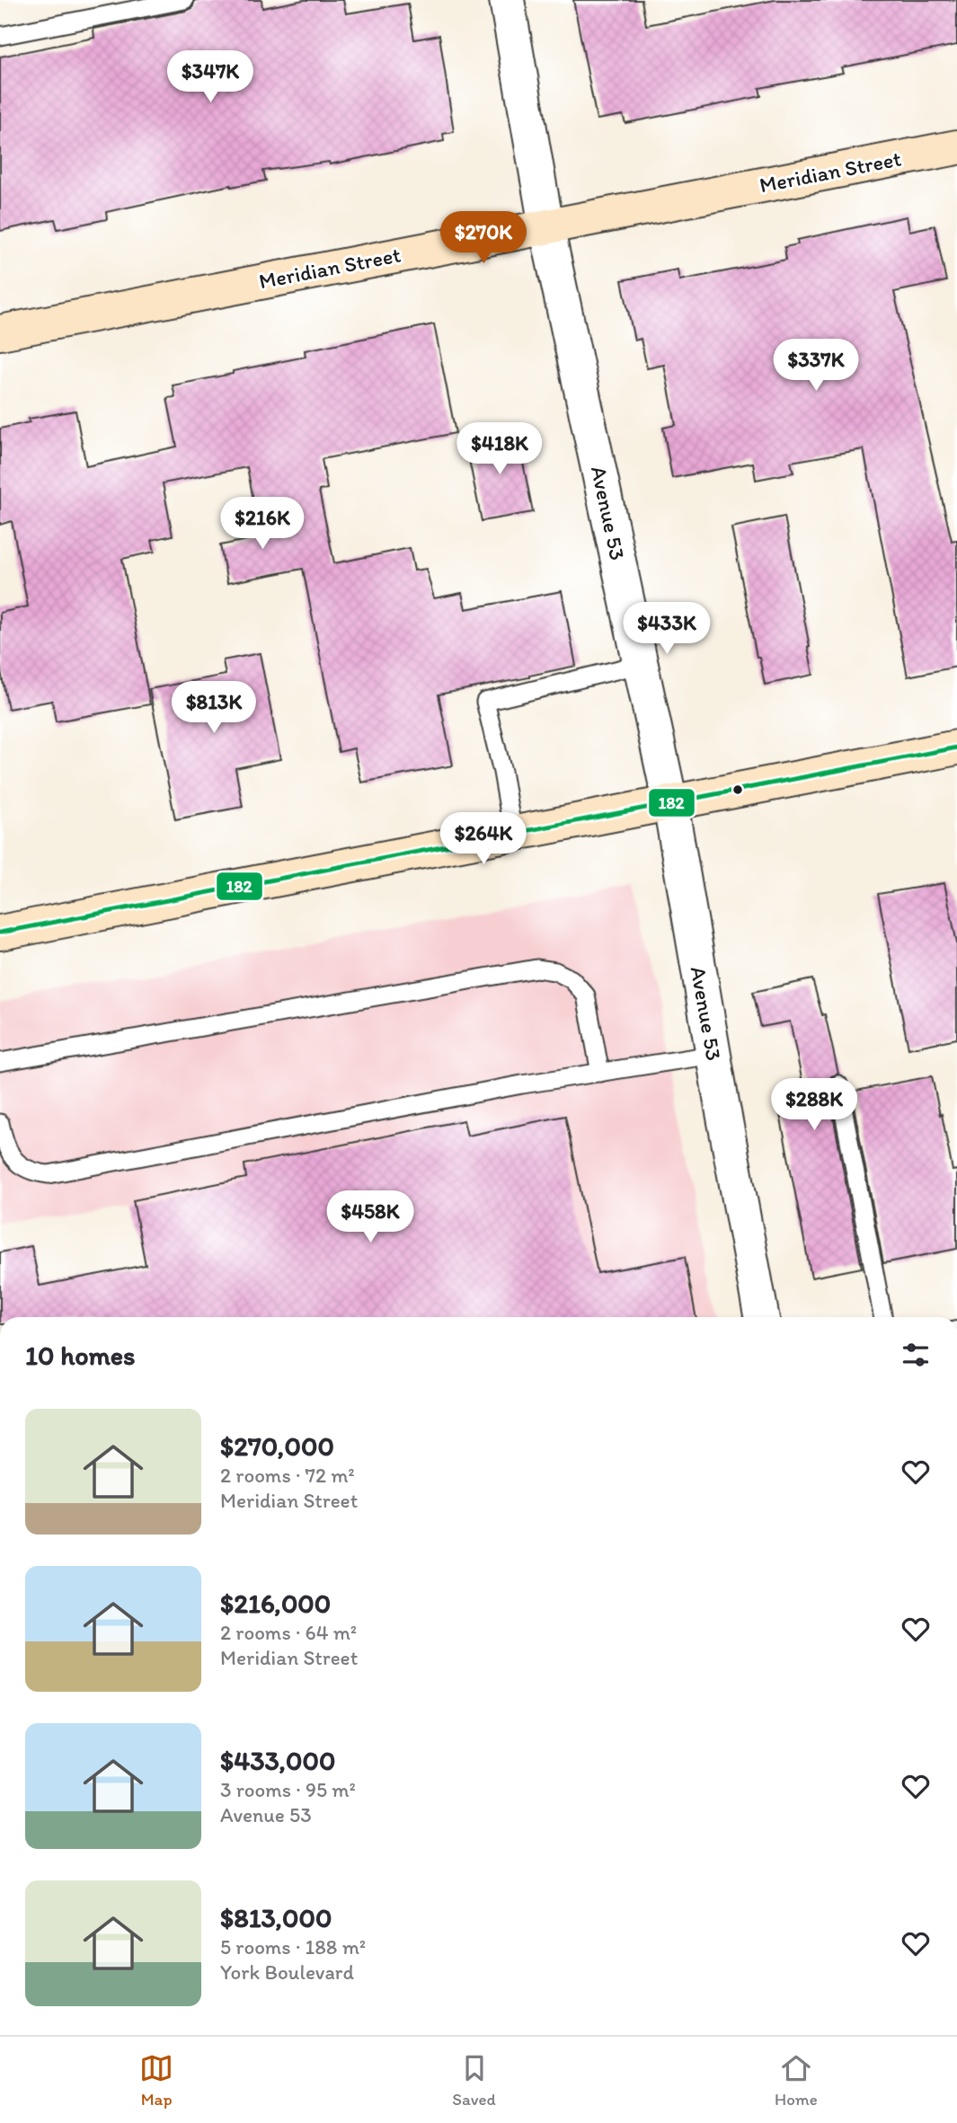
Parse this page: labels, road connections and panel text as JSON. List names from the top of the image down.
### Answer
{
  "streets": {
    "main road": ["Meridian Street"],
    "street": ["Avenue 53"]
  },
  "crossings": [
    ["Meridian Street", "Avenue 53"]
  ],
  "lines": ["transit line 182"],
  "page": {
    "price": [
      "$347K",
      "$270K",
      "$337K",
      "$418K",
      "$216K",
      "$433K",
      "$813K",
      "$264K",
      "$288K",
      "$458K"
    ],
    "heading": "10 homes",
    "list": [
      {
        "name": "$270,000",
        "note": "2 rooms · 72 m² · Meridian Street"
      },
      {
        "name": "$216,000",
        "note": "2 rooms · 64 m² · Meridian Street"
      },
      {
        "name": "$433,000",
        "note": "3 rooms · 95 m² · Avenue 53"
      },
      {
        "name": "$813,000",
        "note": "5 rooms · 188 m² · York Boulevard"
      }
    ],
    "tabs": ["Map", "Saved", "Home"]
  }
}
